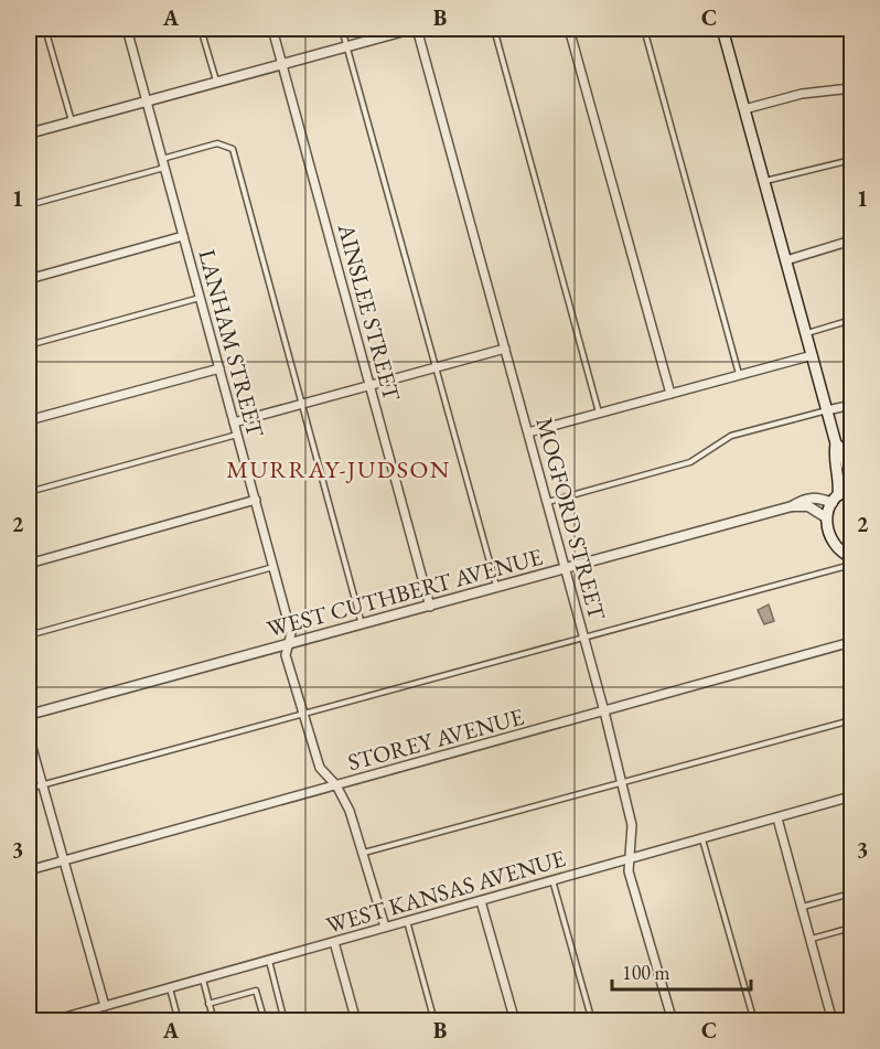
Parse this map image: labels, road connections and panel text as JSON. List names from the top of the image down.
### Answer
{
  "streets": {
    "street": [
      "AINSLEE STREET",
      "LANHAM STREET",
      "MOGFORD STREET",
      "WEST CUTHBERT AVENUE",
      "STOREY AVENUE",
      "WEST KANSAS AVENUE"
    ]
  },
  "crossings": [
    ["AINSLEE STREET", "WEST CUTHBERT AVENUE"],
    ["LANHAM STREET", "WEST CUTHBERT AVENUE"],
    ["LANHAM STREET", "STOREY AVENUE"],
    ["LANHAM STREET", "WEST KANSAS AVENUE"],
    ["MOGFORD STREET", "WEST CUTHBERT AVENUE"],
    ["MOGFORD STREET", "STOREY AVENUE"],
    ["MOGFORD STREET", "WEST KANSAS AVENUE"]
  ],
  "districts": ["MURRAY-JUDSON"],
  "scale_bar": "100 m",
  "grid": {
    "columns": ["A", "B", "C"],
    "rows": ["1", "2", "3"]
  }
}
